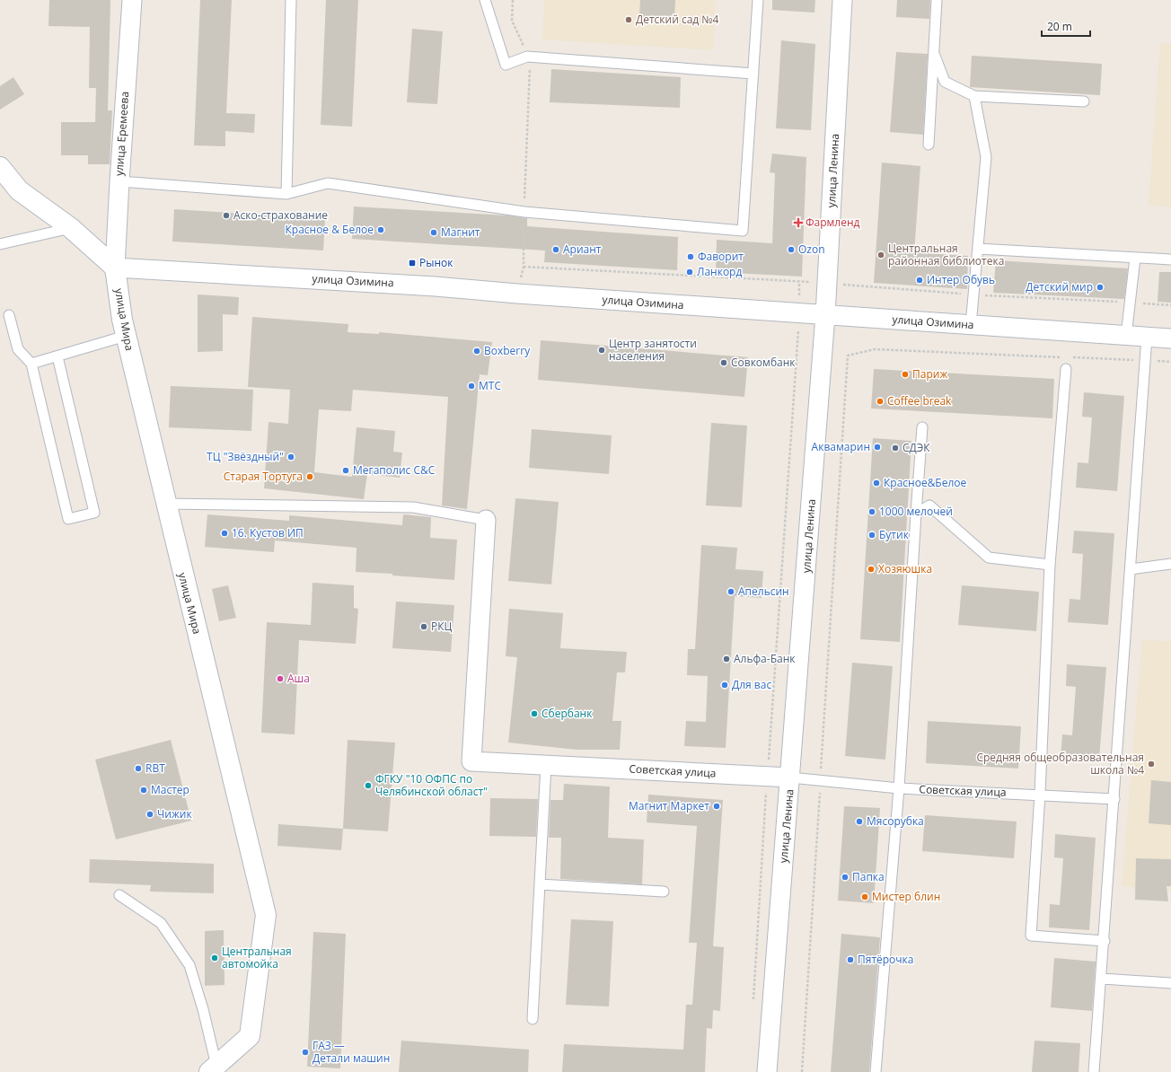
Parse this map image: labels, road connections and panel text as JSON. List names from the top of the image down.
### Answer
{
  "streets": {
    "street": [
      "улица Еремеева",
      "улица Ленина",
      "улица Озимина",
      "улица Мира",
      "Советская улица"
    ]
  },
  "crossings": [
    ["улица Еремеева", "улица Озимина"],
    ["улица Еремеева", "улица Мира"],
    ["улица Ленина", "улица Озимина"],
    ["улица Ленина", "Советская улица"],
    ["улица Озимина", "улица Мира"]
  ],
  "places": {
    "other": [
      "Детский сад №4",
      "Аско-страхование",
      "Красное & Белое",
      "Магнит",
      "Ариант",
      "Ozon",
      "Центральная районная библиотека",
      "Фаворит",
      "Ланкорд",
      "Интер Обувь",
      "Детский мир",
      "Центр занятости населения",
      "Boxberry",
      "Совкомбанк",
      "Париж",
      "МТС",
      "Coffee break",
      "Аквамарин",
      "СДЭК",
      "ТЦ \"Звёздный\"",
      "Мегаполис C&C",
      "Старая Тортуга",
      "Красное&Белое",
      "1000 мелочей",
      "16. Кустов ИП",
      "Бутик",
      "Хозяюшка",
      "Апельсин",
      "РКЦ",
      "Альфа-Банк",
      "Аша",
      "Для вас",
      "Сбербанк",
      "Средняя общеобразовательная школа №4",
      "RBT",
      "ФГКУ \"10 ОФПС по Челябинской област\"",
      "Мастер",
      "Магнит Маркет",
      "Чижик",
      "Мясорубка",
      "Папка",
      "Мистер блин",
      "Центральная автомойка",
      "Пятёрочка",
      "ГАЗ — Детали машин"
    ],
    "health": ["Фармленд"],
    "transit": ["Рынок"]
  },
  "scale_bar": "20 m"
}
